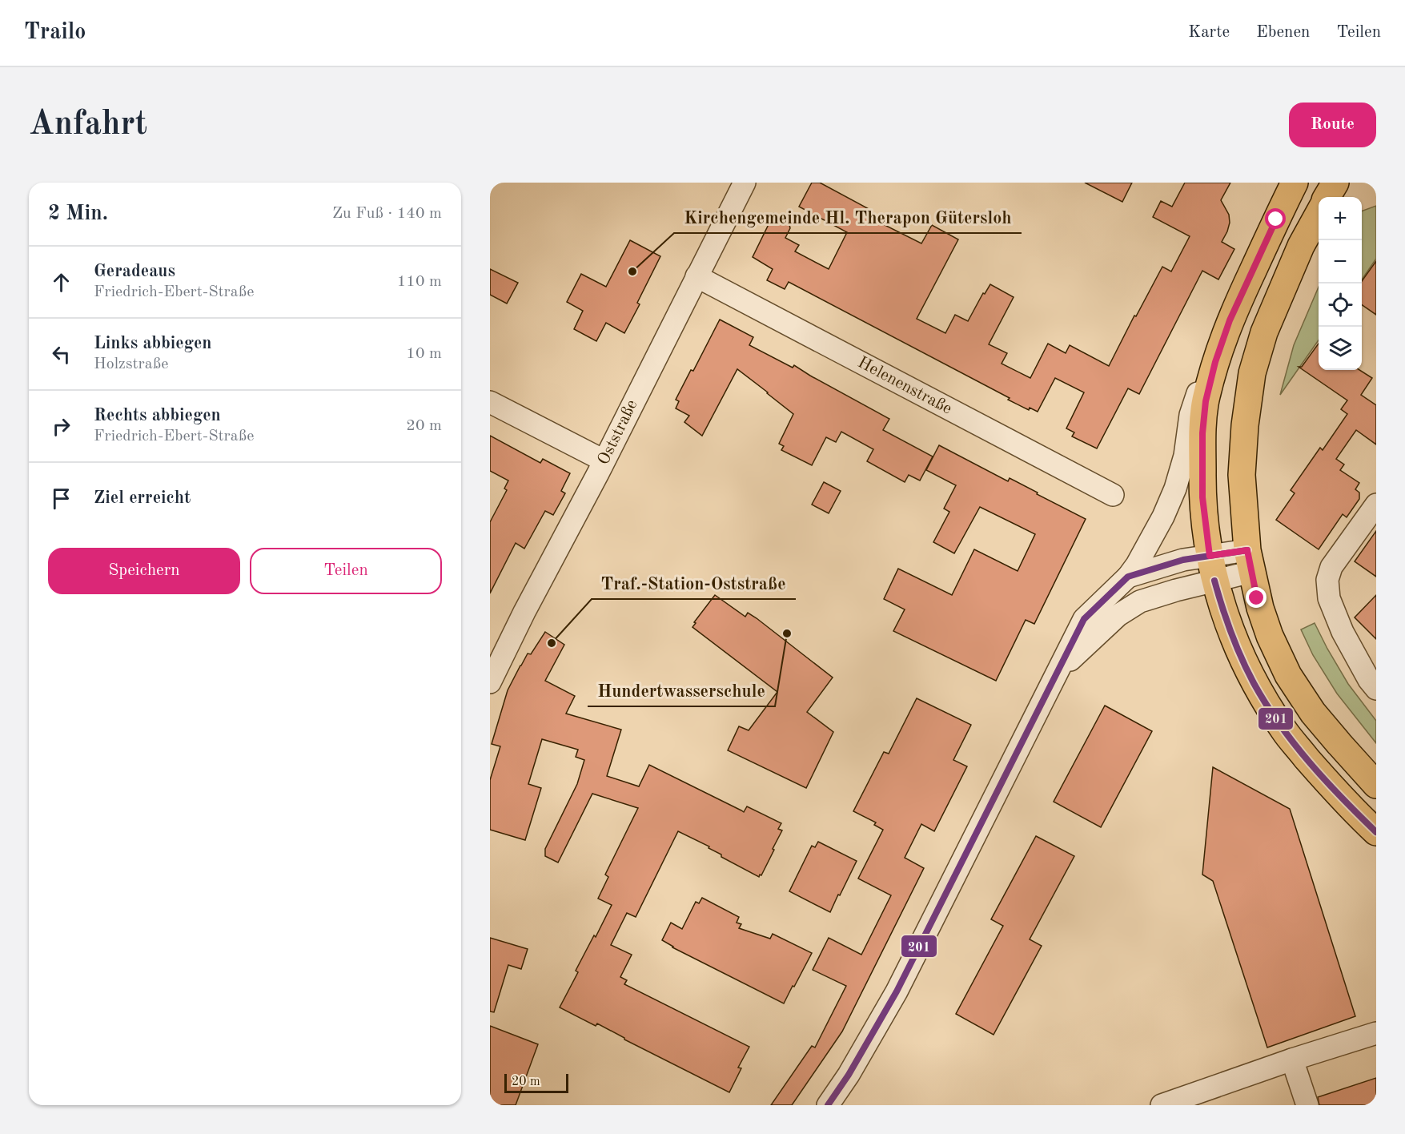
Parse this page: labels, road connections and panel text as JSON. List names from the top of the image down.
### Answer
{
  "streets": {
    "street": ["Helenenstraße", "Oststraße"]
  },
  "crossings": [
    ["Helenenstraße", "Oststraße"]
  ],
  "places": ["Kirchengemeinde Hl. Therapon Gütersloh", "Hundertwasserschule", "Traf.-Station-Oststraße"],
  "lines": ["transit line 201"],
  "scale_bar": "20 m",
  "page": {
    "header": "Trailo",
    "nav": ["Karte", "Ebenen", "Teilen"],
    "buttons": [
      "Route",
      ["Speichern", "Teilen"]
    ],
    "title": "Anfahrt",
    "heading": ["2 Min.", "Zu Fuß · 140 m"],
    "map_buttons": ["+", "−"],
    "list": [
      ["Geradeaus", "Friedrich-Ebert-Straße", "110 m"],
      ["Links abbiegen", "Holzstraße", "10 m"],
      ["Rechts abbiegen", "Friedrich-Ebert-Straße", "20 m"],
      "Ziel erreicht"
    ],
    "scale": "20 m"
  }
}
